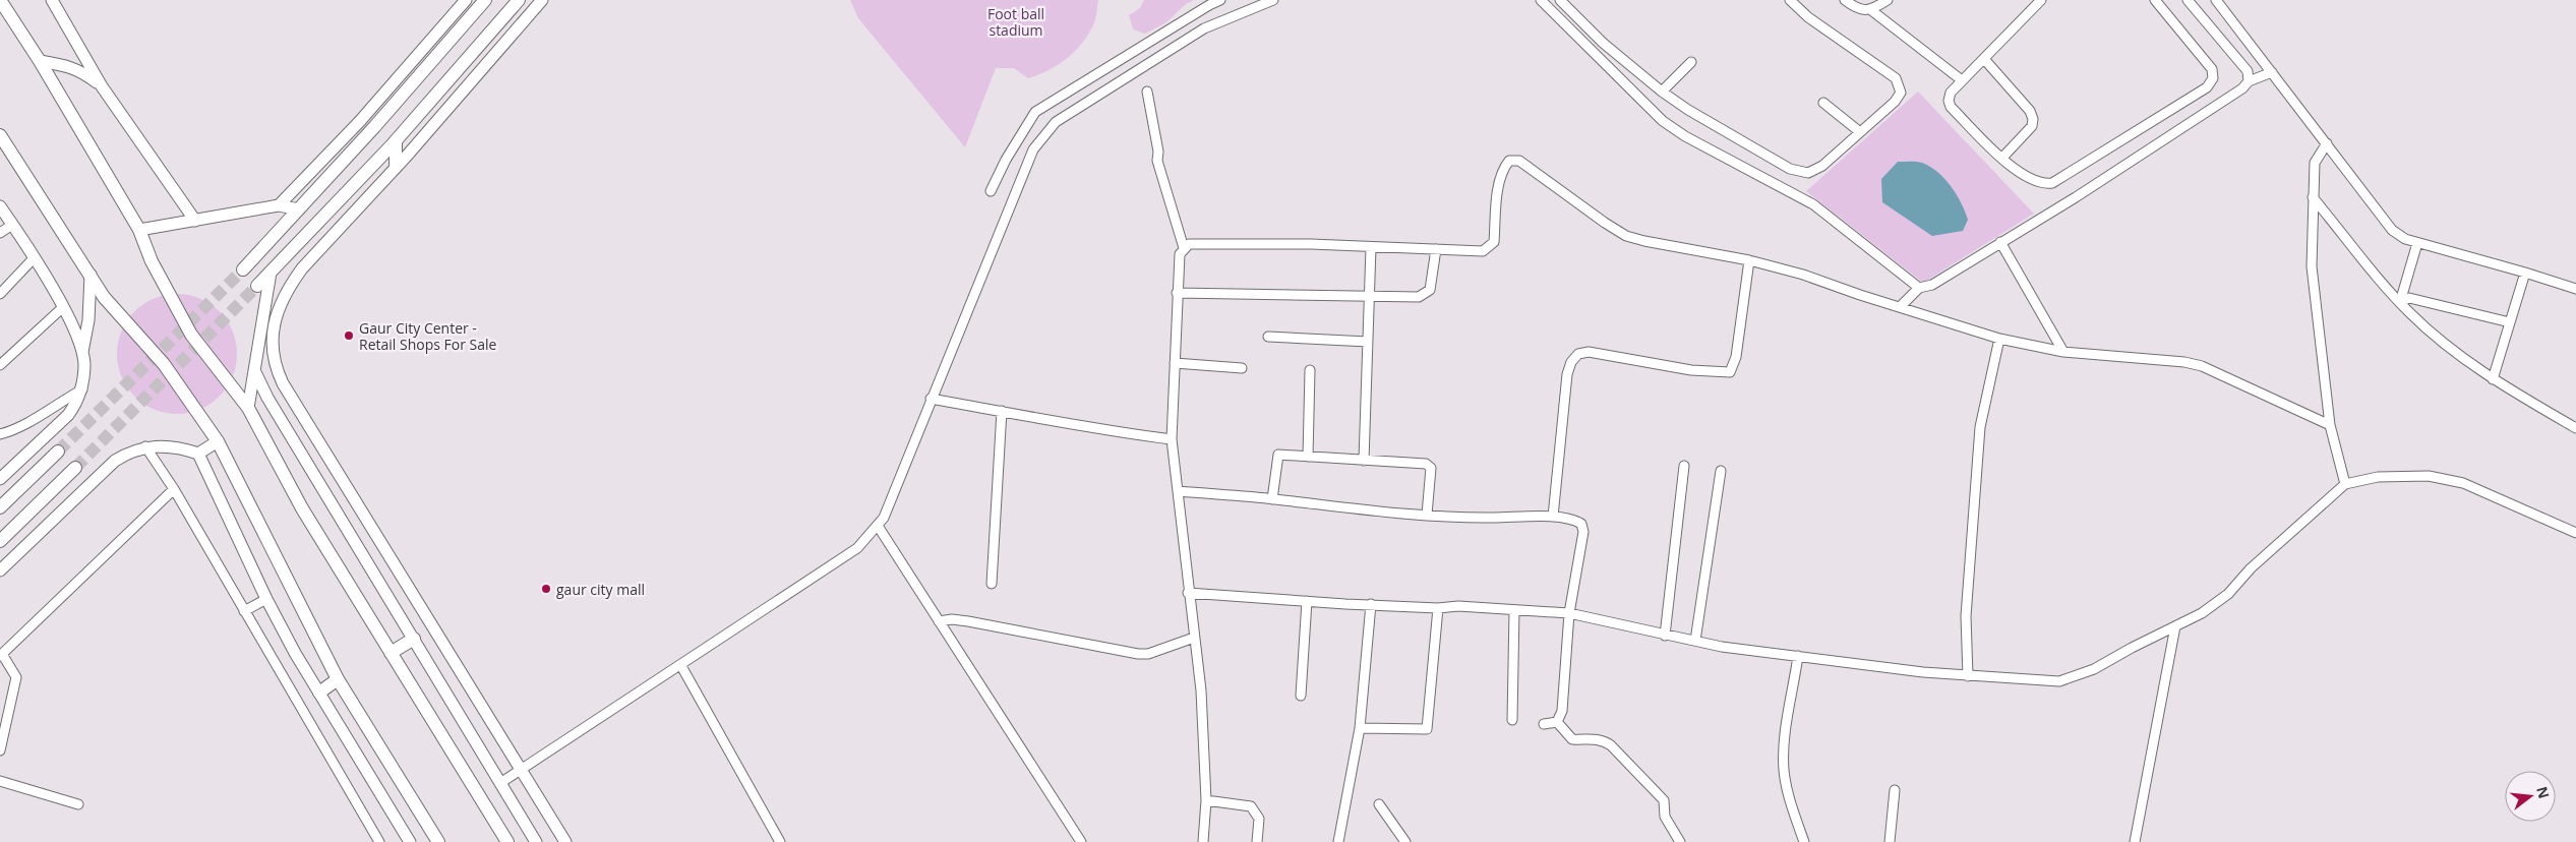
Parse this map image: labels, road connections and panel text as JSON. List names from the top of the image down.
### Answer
{
  "parks": ["Foot ball stadium"],
  "places": ["Gaur City Center - Retail Shops For Sale", "gaur city mall"],
  "north": "right"
}
